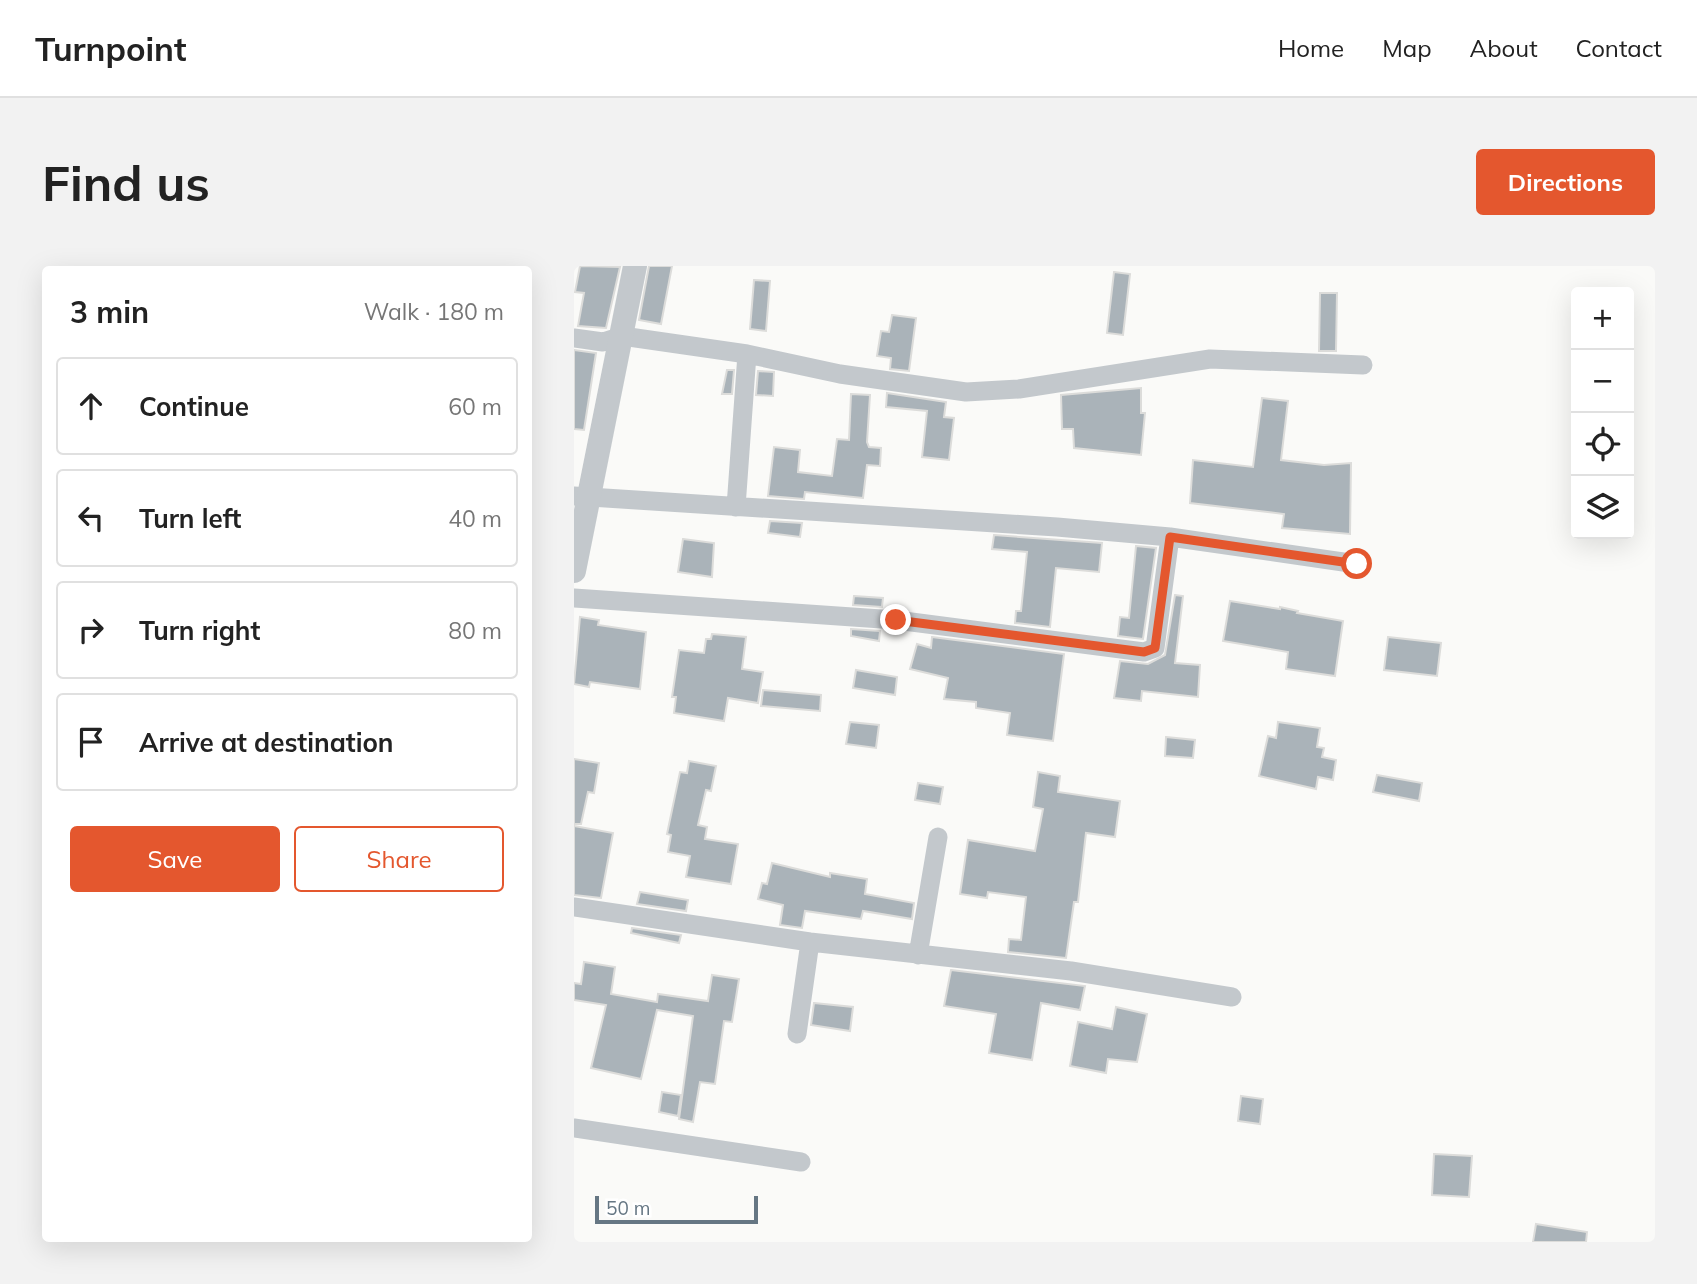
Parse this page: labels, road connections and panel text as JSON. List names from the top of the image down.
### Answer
{
  "scale_bar": "50 m",
  "page": {
    "header": "Turnpoint",
    "nav": [
      "Home",
      "Map",
      "About",
      "Contact"
    ],
    "buttons": [
      "Directions",
      ["Save", "Share"]
    ],
    "title": "Find us",
    "heading": ["3 min", "Walk · 180 m"],
    "map_buttons": ["+", "−"],
    "list": [
      ["Continue", "60 m"],
      ["Turn left", "40 m"],
      ["Turn right", "80 m"],
      "Arrive at destination"
    ],
    "scale": "50 m"
  }
}
